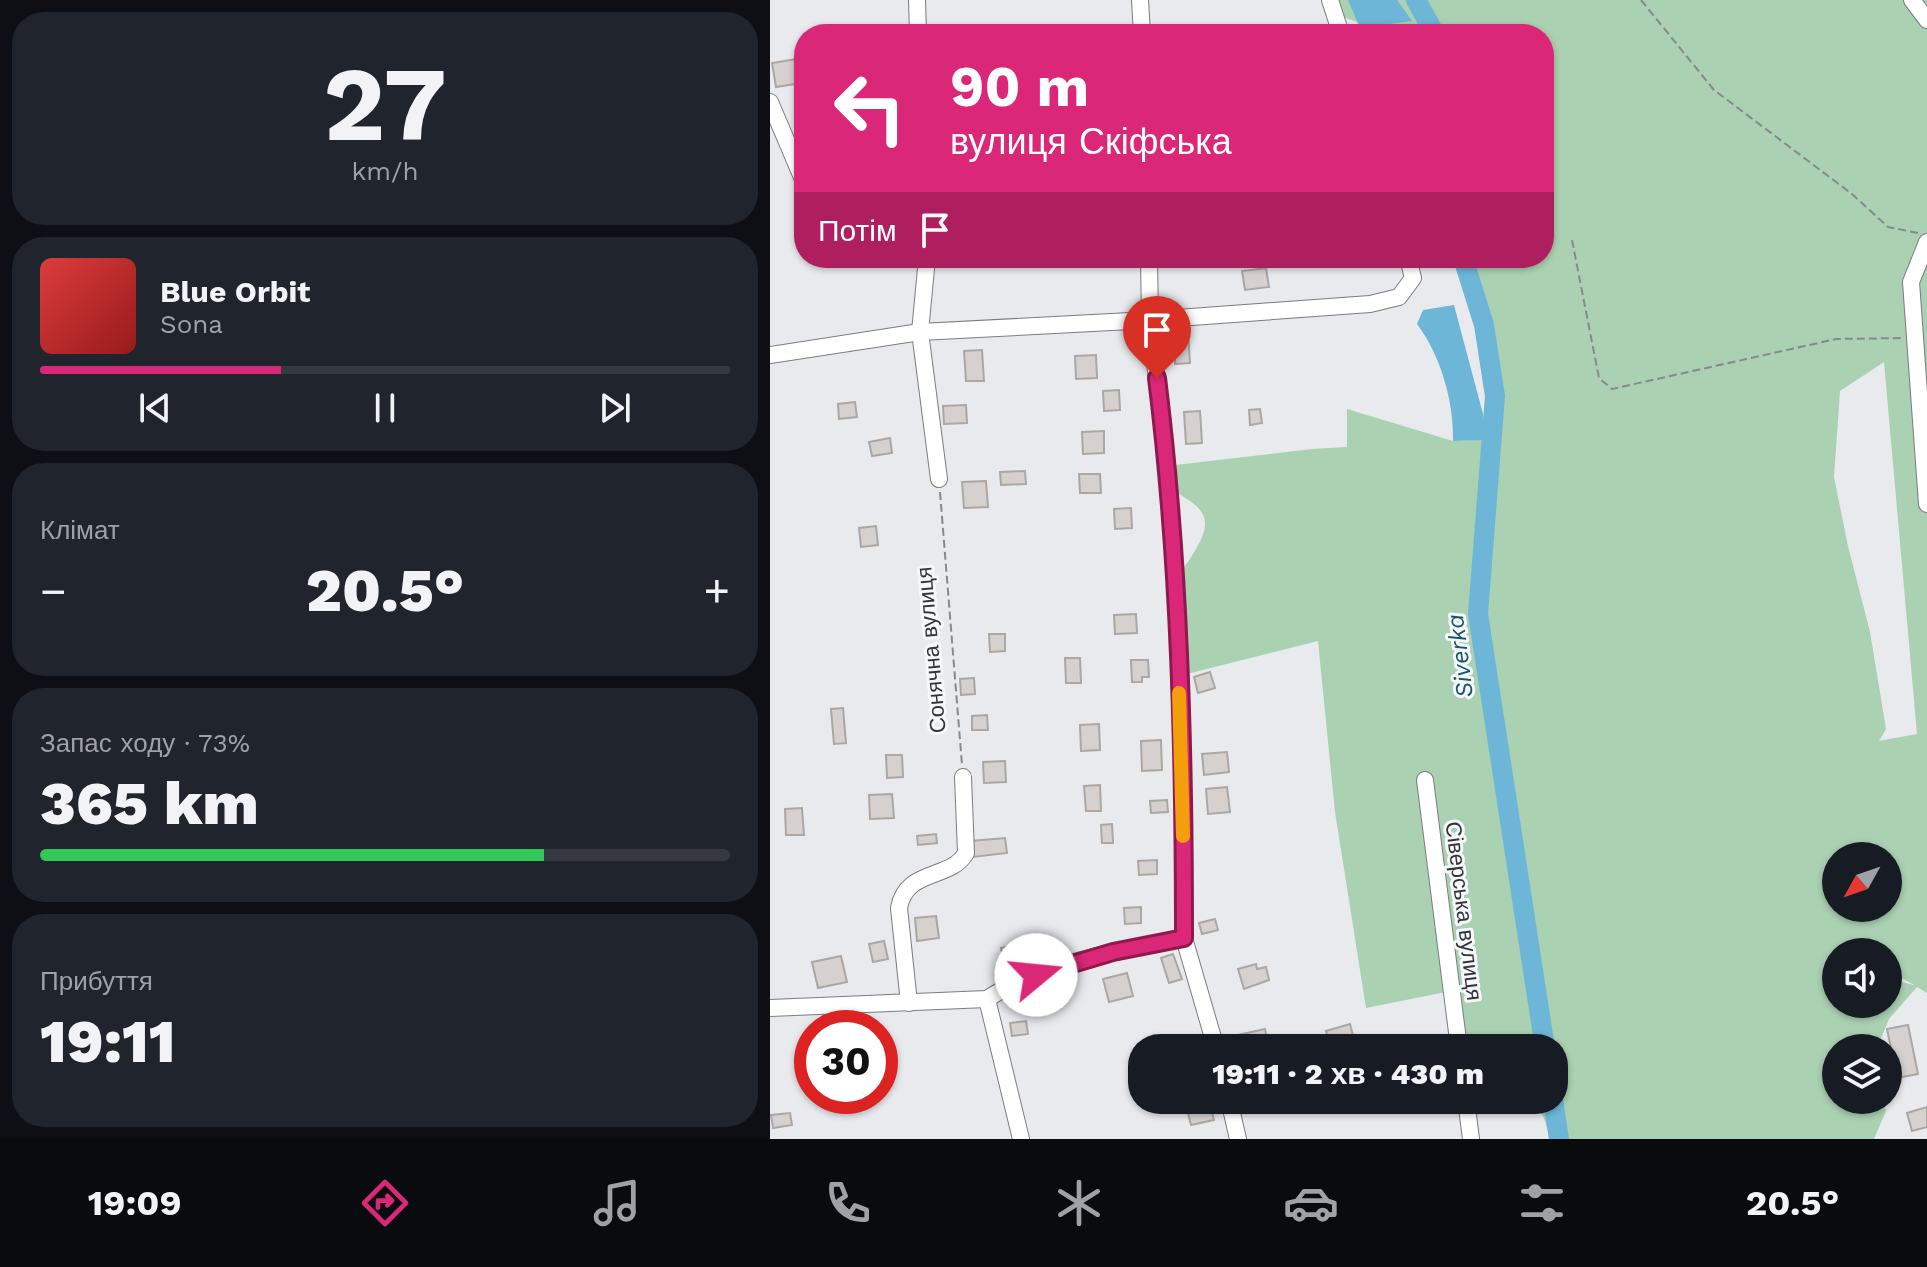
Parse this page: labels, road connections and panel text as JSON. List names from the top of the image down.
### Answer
{
  "streets": {
    "street": ["Сіверська вулиця"],
    "path": ["Сонячна вулиця"]
  },
  "water": ["Siverka"],
  "north": "bottom left",
  "page": {
    "tile": [
      ["27", "km/h"],
      "Клімат",
      ["Запас ходу · 73%", "365 km"],
      ["Прибуття", "19:11"]
    ],
    "turn": ["90 m", "вулиця Скіфська"],
    "then": "Потім",
    "song": ["Blue Orbit", "Sona"],
    "heat": ["−", "20.5°", "+"],
    "limit": "30",
    "trip": "19:11 · 2 хв · 430 m",
    "tabs": ["19:09", "20.5°"]
  }
}
